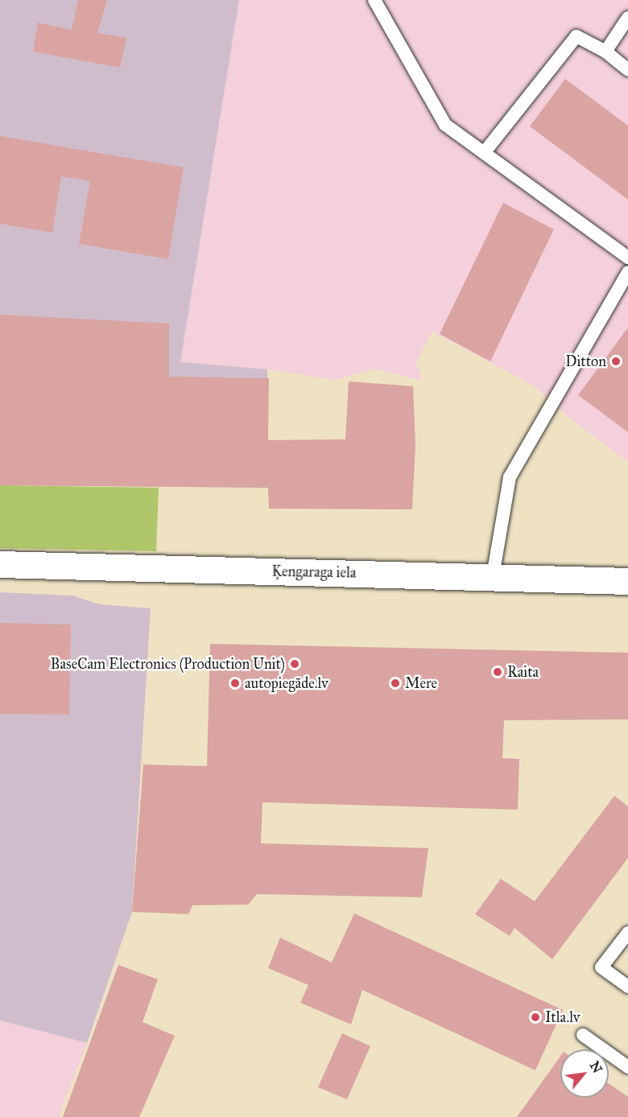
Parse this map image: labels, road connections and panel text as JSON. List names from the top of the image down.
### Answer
{
  "streets": {
    "street": ["Ķengaraga iela"]
  },
  "places": [
    "Ditton",
    "BaseCam Electronics (Production Unit)",
    "Raita",
    "autopiegāde.lv",
    "Mere",
    "Itla.lv"
  ],
  "north": "top right"
}
